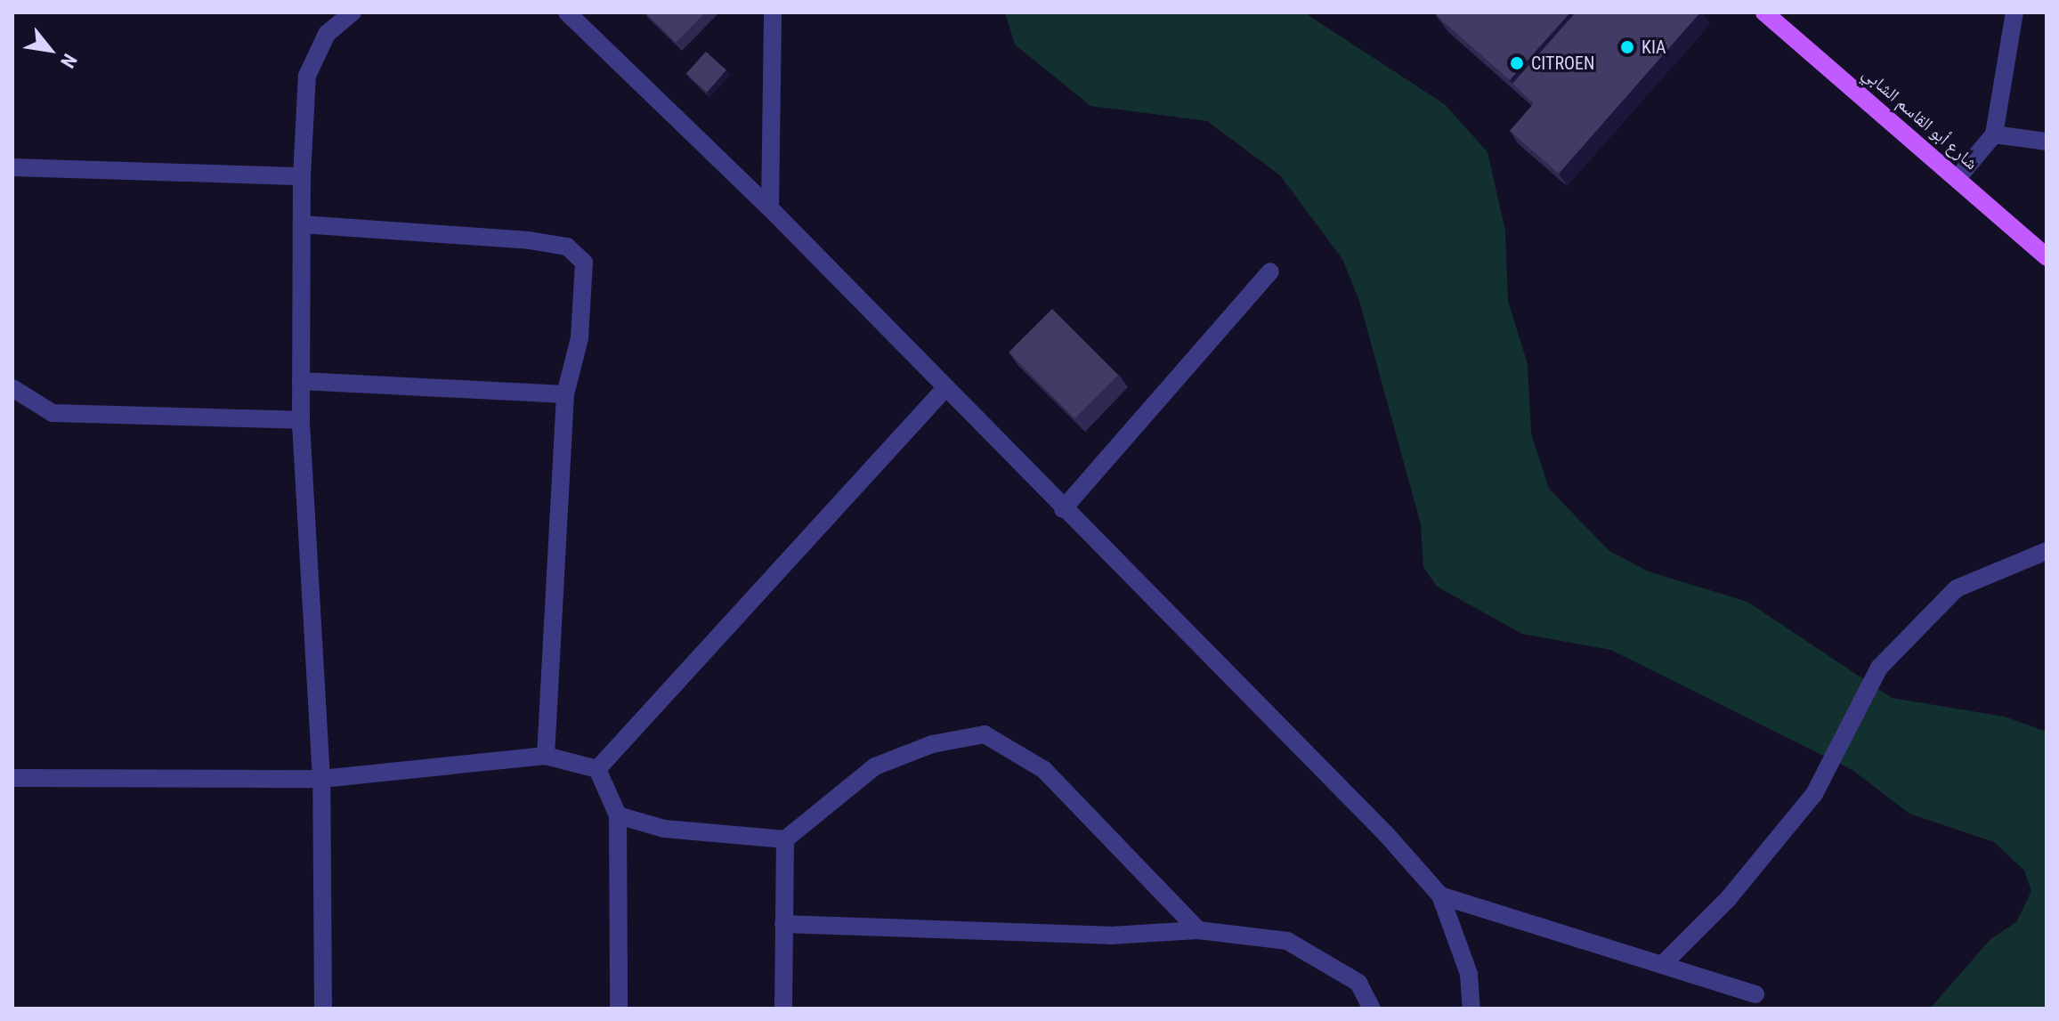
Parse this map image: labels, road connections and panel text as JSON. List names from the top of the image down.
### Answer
{
  "streets": {
    "main road": ["شارع أبو القاسم الشابي"]
  },
  "places": ["KIA", "CITROEN"],
  "north": "bottom right"
}
